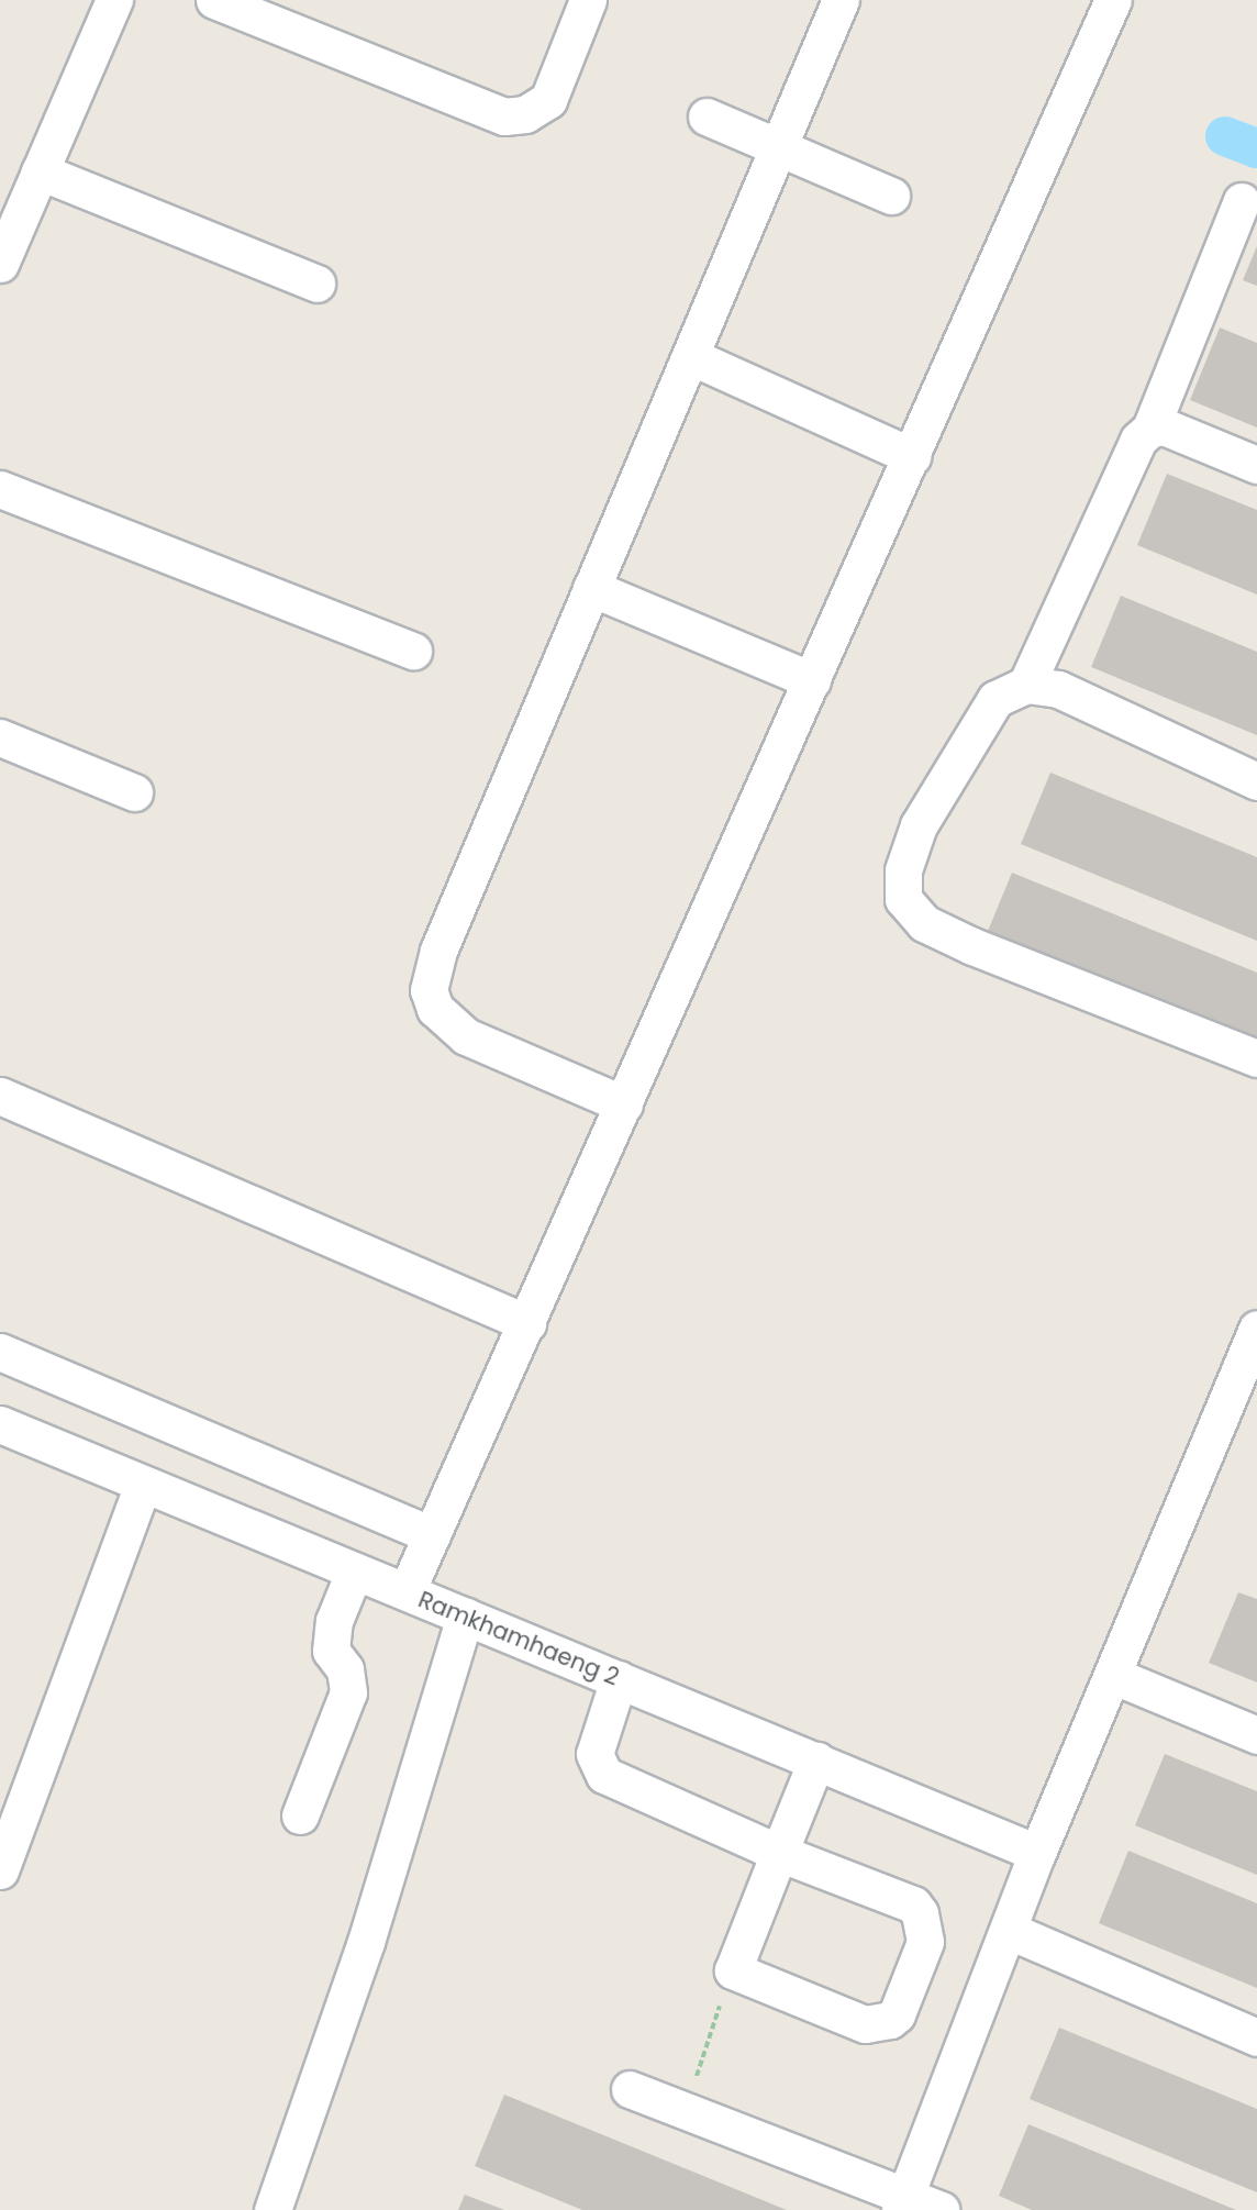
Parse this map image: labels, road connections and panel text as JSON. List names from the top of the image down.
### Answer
{
  "streets": {
    "street": ["Ramkhamhaeng 2"]
  }
}
